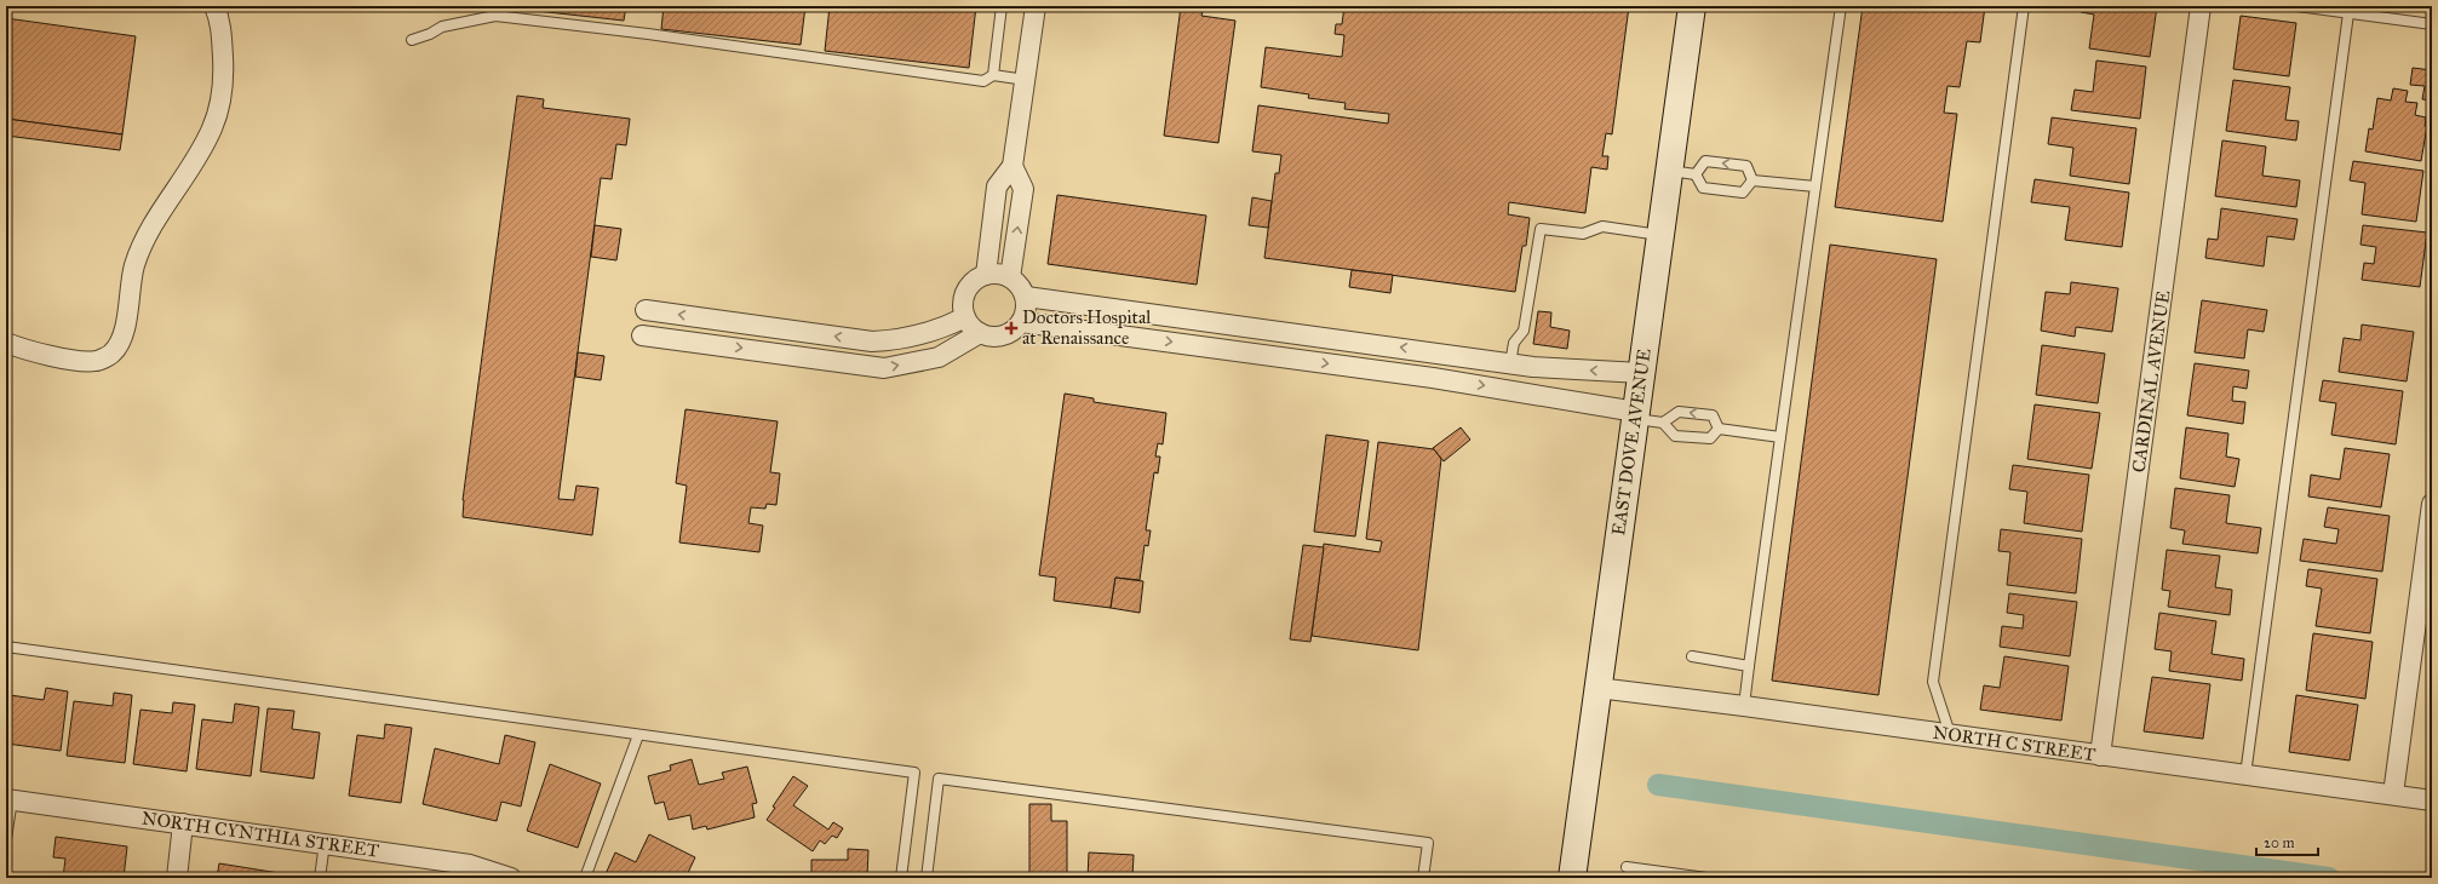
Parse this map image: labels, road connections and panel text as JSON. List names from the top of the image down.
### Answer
{
  "streets": {
    "main road": ["EAST DOVE AVENUE"],
    "street": ["CARDINAL AVENUE", "NORTH C STREET", "NORTH CYNTHIA STREET"]
  },
  "crossings": [
    ["CARDINAL AVENUE", "NORTH C STREET"],
    ["EAST DOVE AVENUE", "NORTH C STREET"]
  ],
  "places": {
    "health": ["Doctors Hospital at Renaissance"]
  },
  "scale_bar": "20 m"
}
